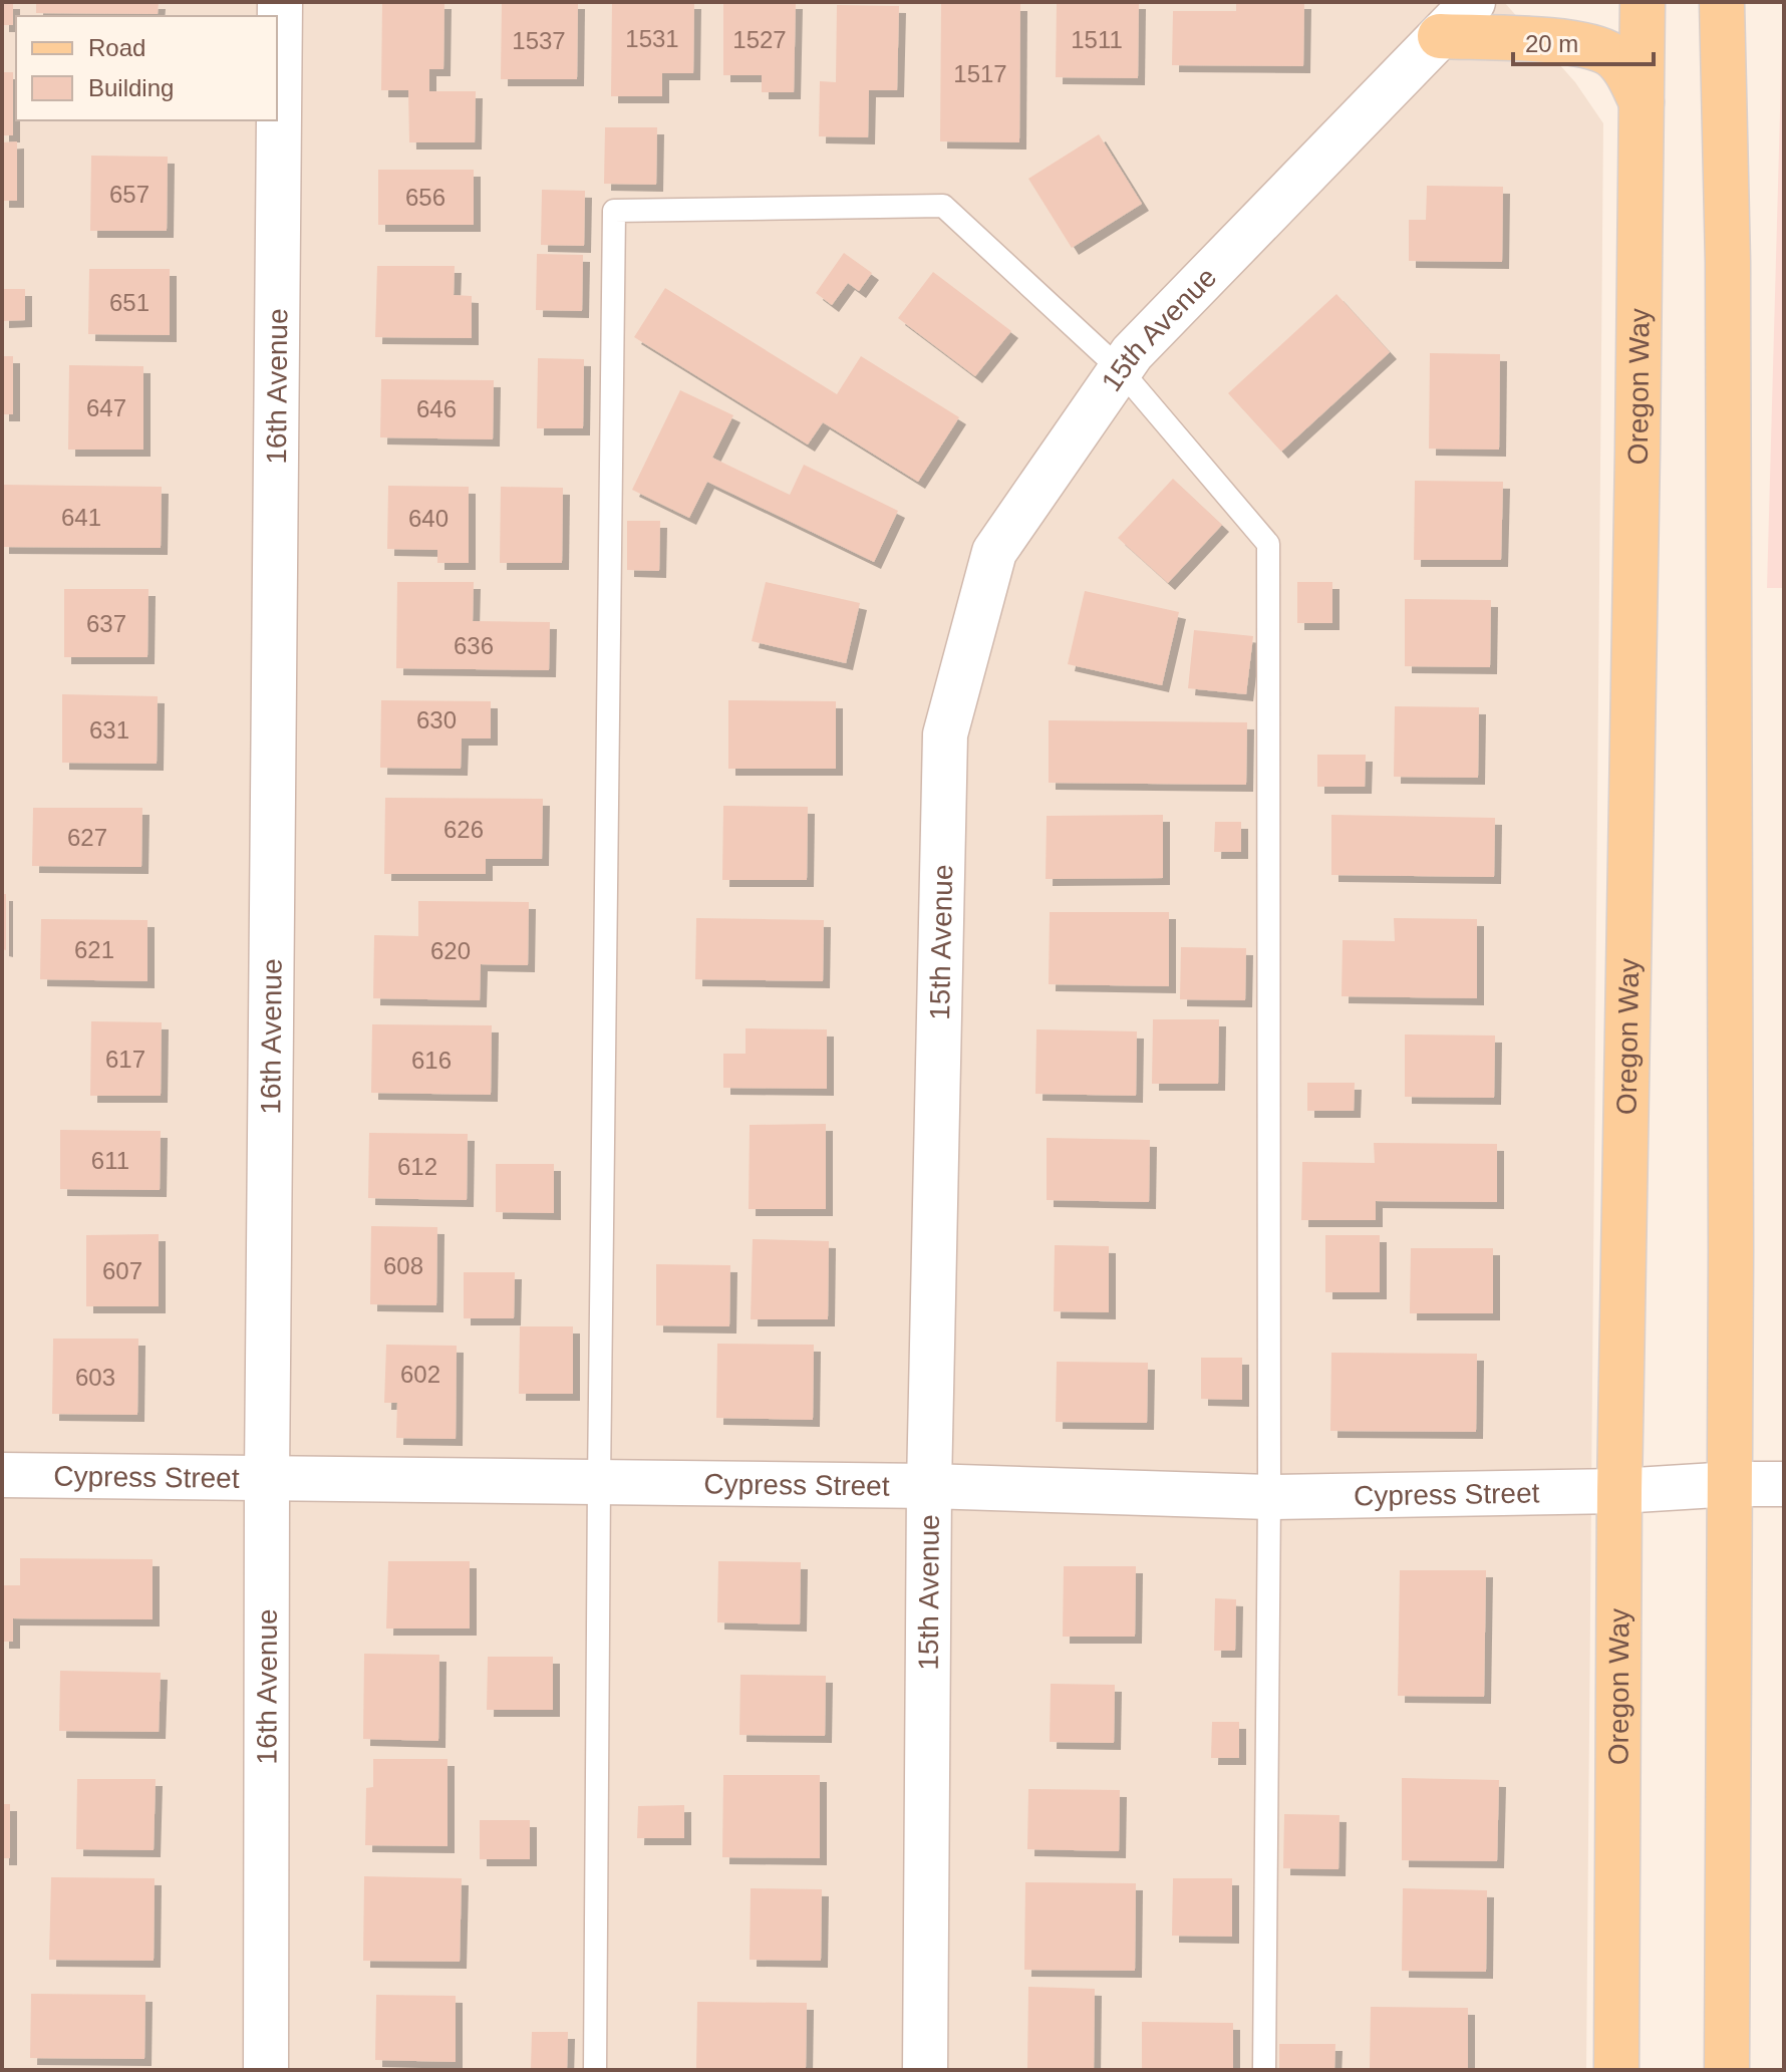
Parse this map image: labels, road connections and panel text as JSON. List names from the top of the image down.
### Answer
{
  "streets": {
    "main road": ["Oregon Way"],
    "street": ["15th Avenue", "16th Avenue", "Cypress Street"]
  },
  "crossings": [
    ["15th Avenue", "Cypress Street"],
    ["16th Avenue", "Cypress Street"],
    ["Oregon Way", "Cypress Street"]
  ],
  "house_numbers": [
    "1531",
    "1527",
    "1511",
    "1537",
    "1517",
    "657",
    "656",
    "651",
    "647",
    "646",
    "641",
    "640",
    "637",
    "636",
    "630",
    "631",
    "626",
    "627",
    "621",
    "620",
    "617",
    "616",
    "611",
    "612",
    "608",
    "607",
    "602",
    "603"
  ],
  "legend": ["Road", "Building"],
  "scale_bar": "20 m"
}
